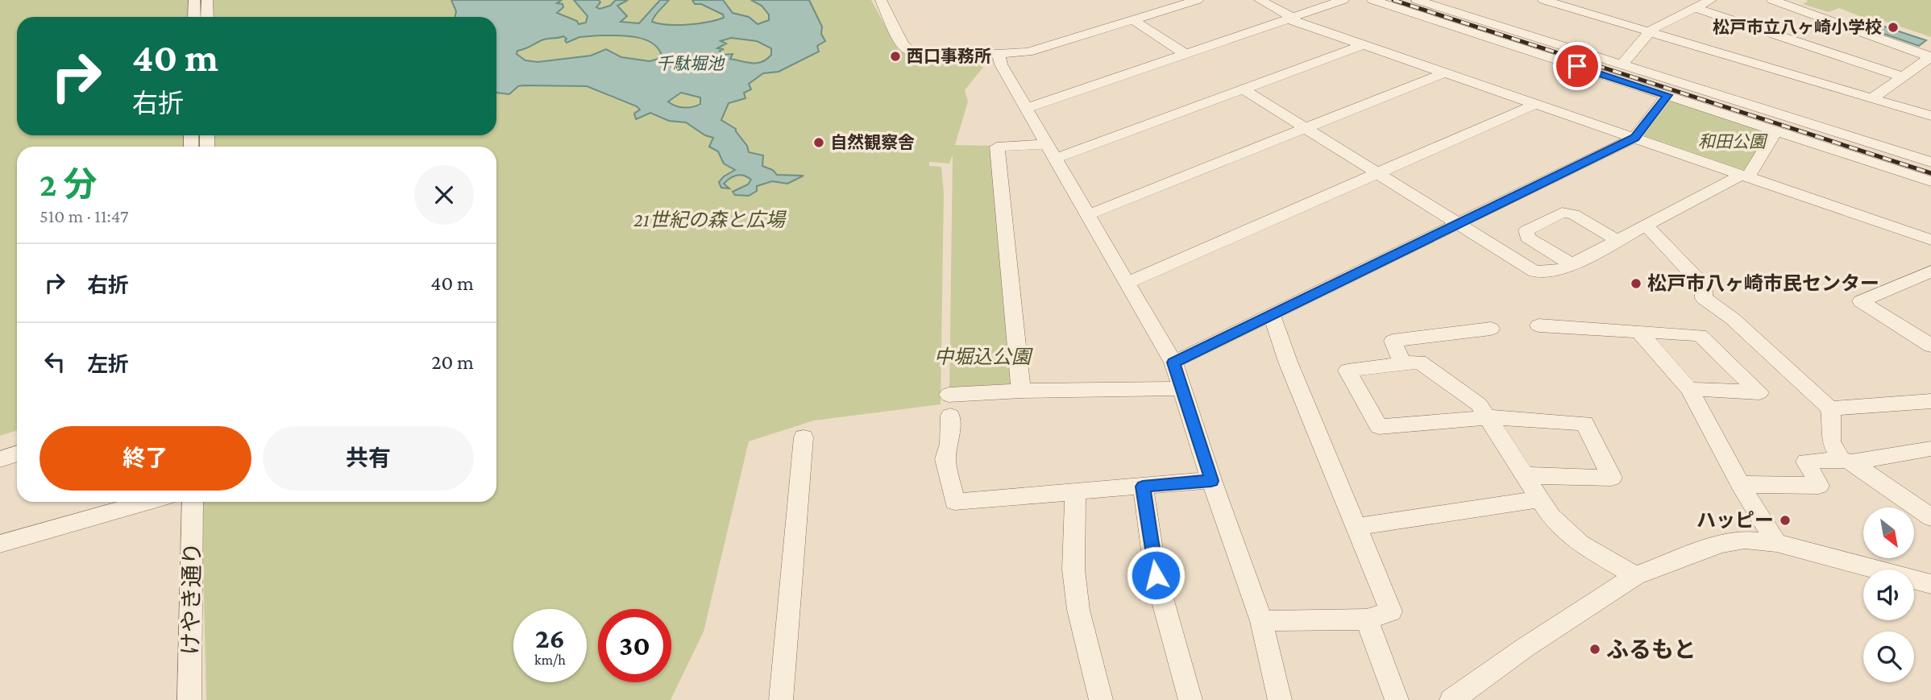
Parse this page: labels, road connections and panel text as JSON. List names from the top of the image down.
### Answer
{
  "streets": {
    "street": ["けやき通り"]
  },
  "water": ["千駄堀池"],
  "parks": ["和田公園", "21世紀の森と広場", "中堀込公園"],
  "places": [
    "松戸市立八ヶ崎小学校",
    "西口事務所",
    "自然観察舎",
    "松戸市八ヶ崎市民センター",
    "ハッピー",
    "ふるもと"
  ],
  "north": "bottom right",
  "page": {
    "turn": ["40 m", "右折"],
    "heading": ["2 分", "510 m · 11:47"],
    "list": [
      {
        "name": "右折",
        "value": "40 m"
      },
      {
        "name": "左折",
        "value": "20 m"
      }
    ],
    "buttons": ["終了", "共有"],
    "speed": "26 km/h",
    "limit": "30"
  }
}
